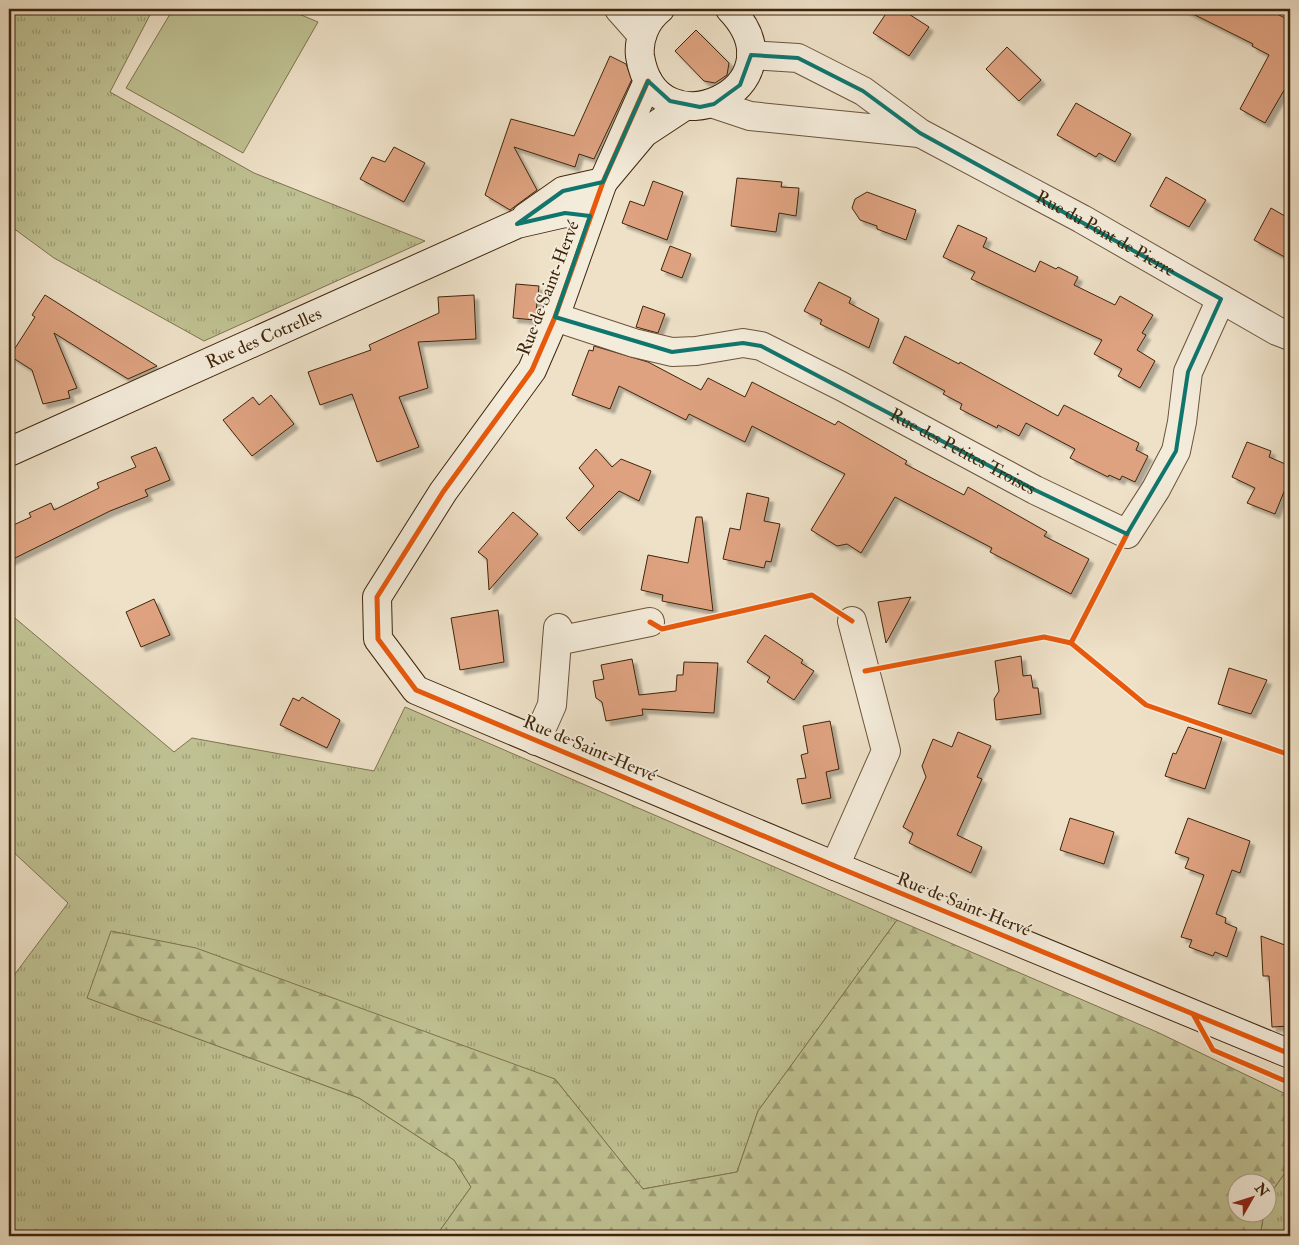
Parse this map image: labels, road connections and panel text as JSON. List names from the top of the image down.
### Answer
{
  "streets": {
    "street": [
      "Rue du Pont de Pierre",
      "Rue de Saint-Hervé",
      "Rue des Cotrelles",
      "Rue des Petites Troises"
    ]
  },
  "crossings": [
    ["Rue du Pont de Pierre", "Rue des Petites Troises"],
    ["Rue de Saint-Hervé", "Rue des Cotrelles"],
    ["Rue de Saint-Hervé", "Rue des Petites Troises"]
  ],
  "north": "top right"
}
